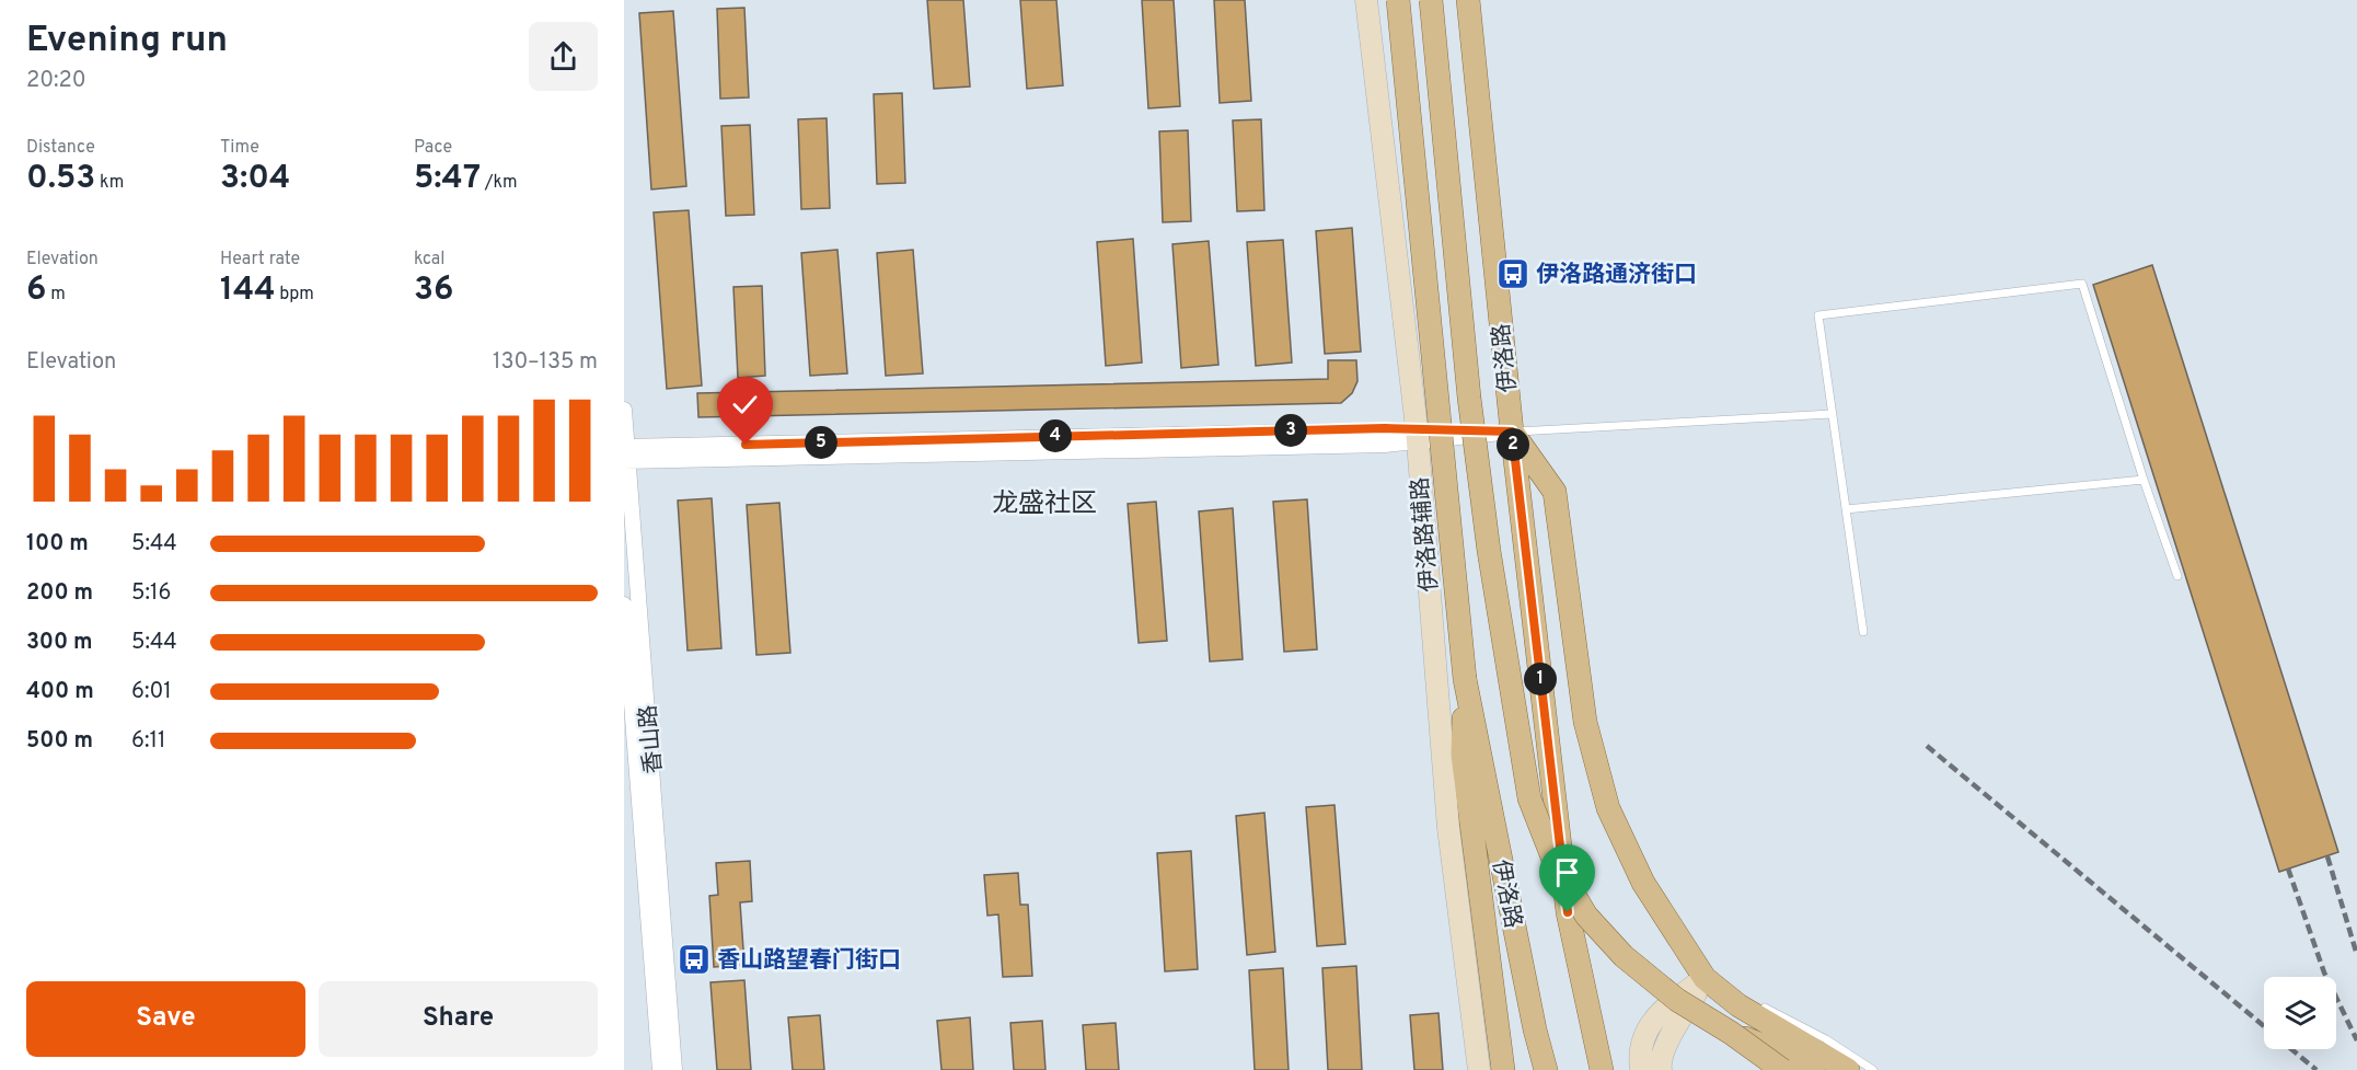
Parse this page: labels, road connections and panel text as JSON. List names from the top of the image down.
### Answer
{
  "streets": {
    "main road": ["伊洛路", "伊洛路辅路"],
    "street": ["香山路"]
  },
  "districts": ["龙盛社区"],
  "places": {
    "bus stop": ["伊洛路通济街口", "香山路望春门街口"]
  },
  "page": {
    "heading": ["Evening run", "20:20"],
    "stats": [
      ["Distance", "0.53 km"],
      ["Time", "3:04"],
      ["Pace", "5:47 /km"],
      ["Elevation", "6 m"],
      ["Heart rate", "144 bpm"],
      ["kcal", "36"]
    ],
    "chart": ["Elevation", "130–135 m"],
    "pins": [
      "3",
      "4",
      "5",
      "2",
      "1"
    ],
    "list": [
      {
        "name": "100 m",
        "note": "5:44"
      },
      {
        "name": "200 m",
        "note": "5:16"
      },
      {
        "name": "300 m",
        "note": "5:44"
      },
      {
        "name": "400 m",
        "note": "6:01"
      },
      {
        "name": "500 m",
        "note": "6:11"
      }
    ],
    "buttons": ["Save", "Share"]
  }
}
